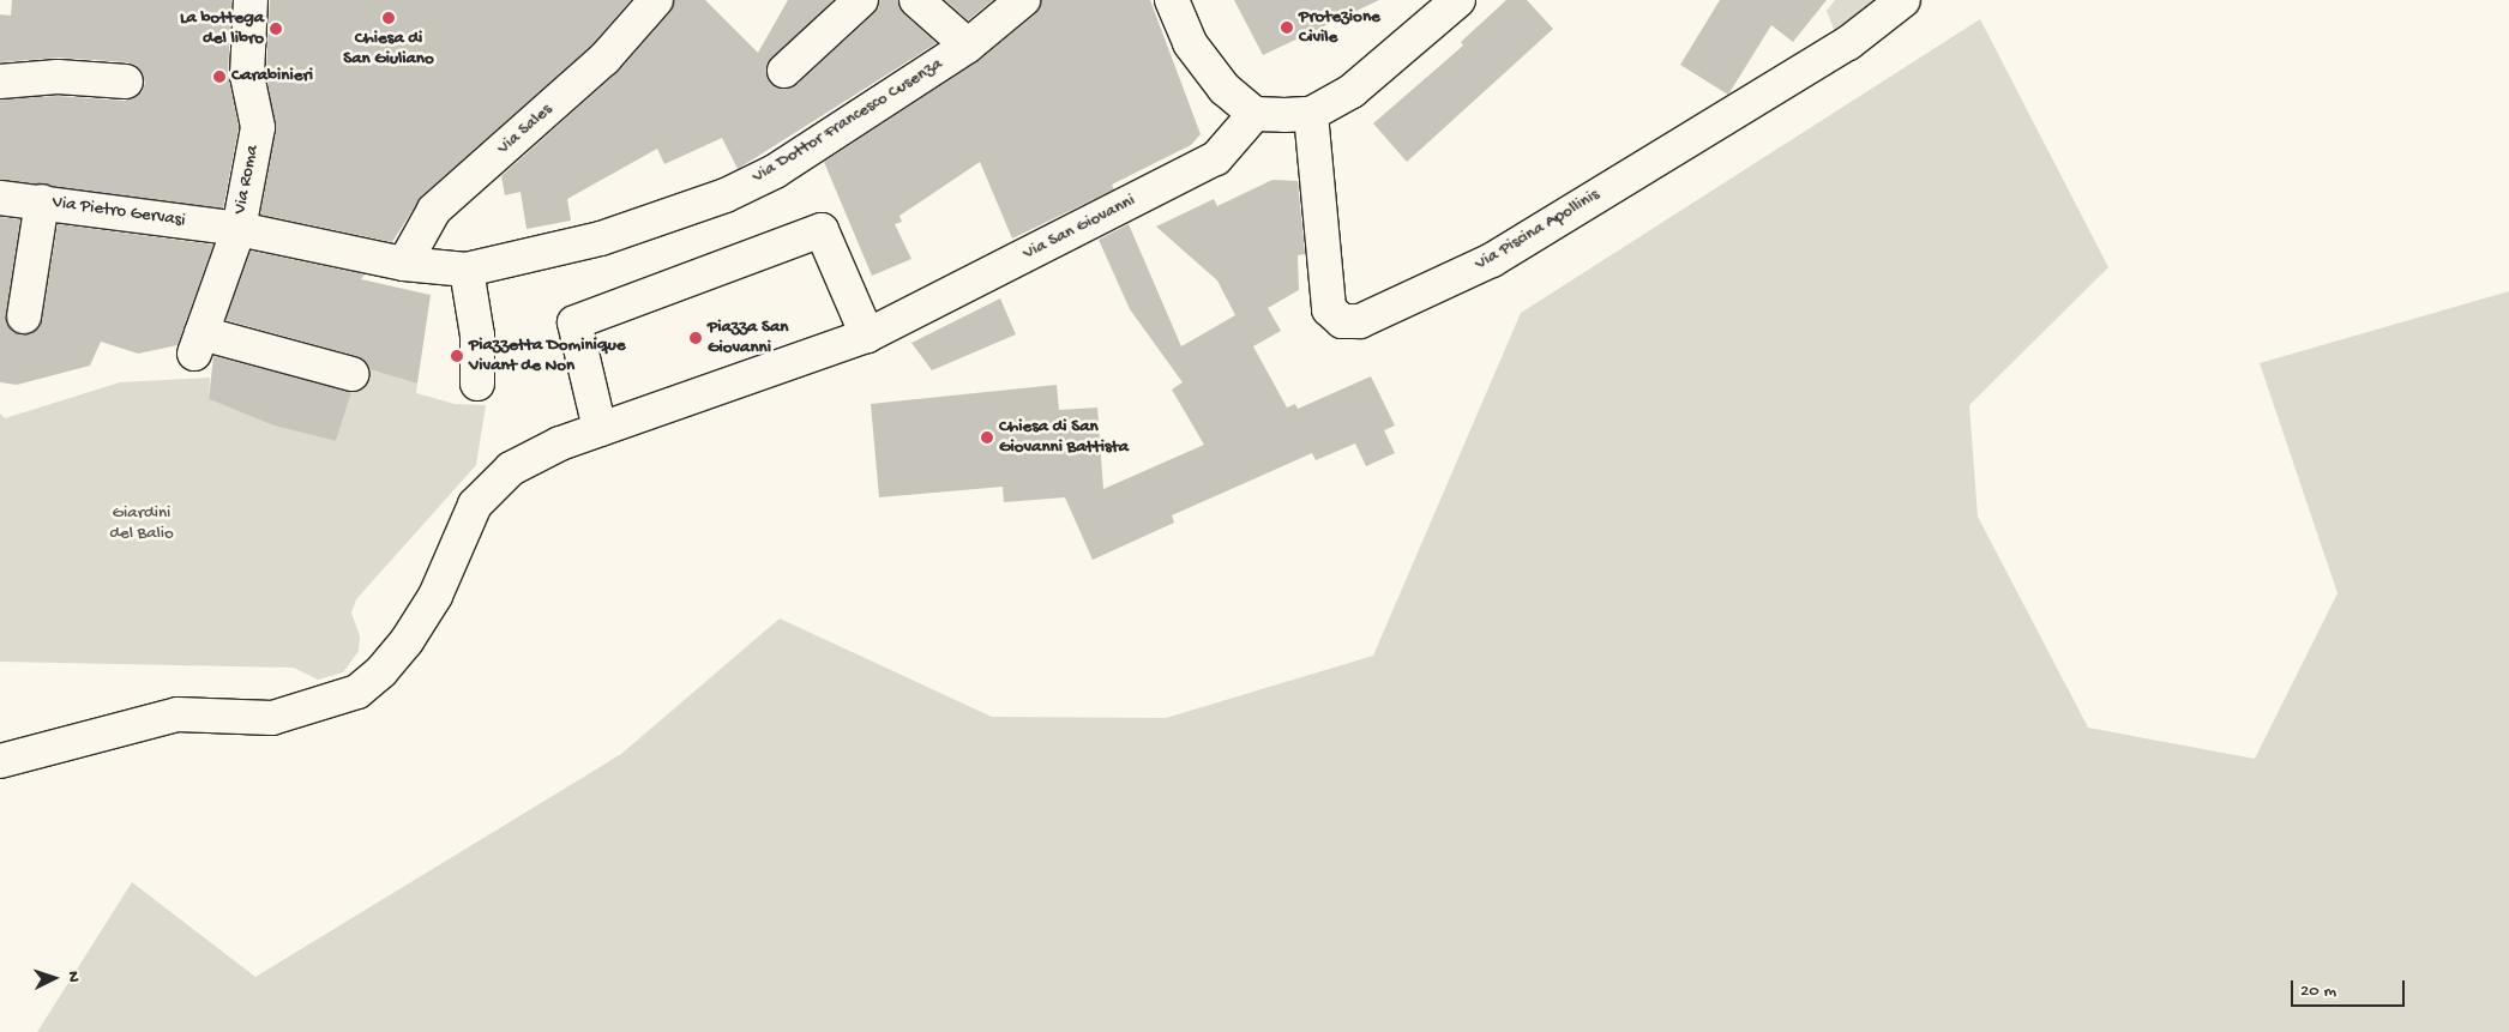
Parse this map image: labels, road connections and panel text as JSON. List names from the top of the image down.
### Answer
{
  "streets": {
    "street": [
      "Via Dottor Francesco Cusenza",
      "Via Sales",
      "Via Roma",
      "Via Pietro Gervasi",
      "Via San Giovanni",
      "Via Piscina Apollinis"
    ]
  },
  "crossings": [
    ["Via Dottor Francesco Cusenza", "Via Sales"],
    ["Via Dottor Francesco Cusenza", "Via Roma"],
    ["Via Dottor Francesco Cusenza", "Via Pietro Gervasi"],
    ["Via Roma", "Via Pietro Gervasi"]
  ],
  "parks": ["Giardini del Balio"],
  "places": [
    "Chiesa di San Giuliano",
    "Protezione Civile",
    "La bottega del libro",
    "Carabinieri",
    "Piazza San Giovanni",
    "Piazzetta Dominique Vivant de Non",
    "Chiesa di San Giovanni Battista"
  ],
  "scale_bar": "20 m",
  "north": "right"
}
